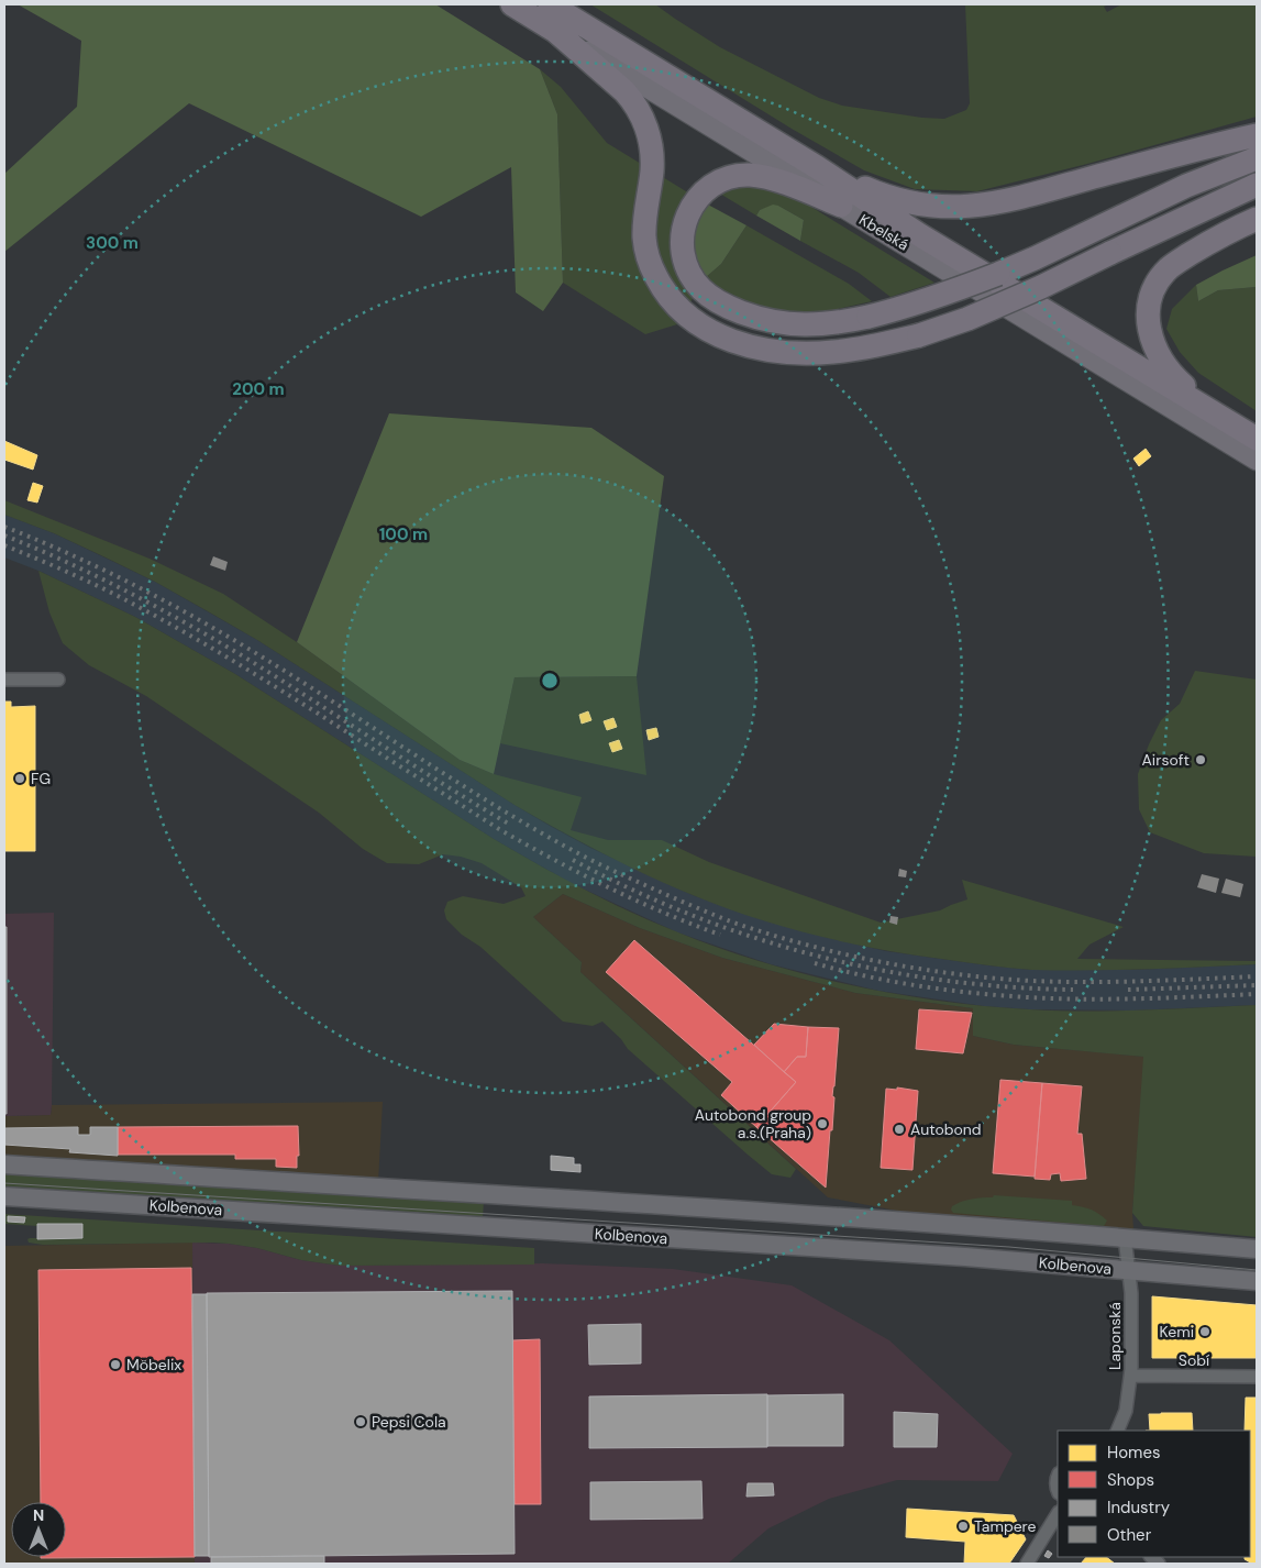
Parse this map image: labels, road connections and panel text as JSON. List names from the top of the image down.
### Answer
{
  "streets": {
    "highway": ["Kbelská"],
    "main road": ["Kolbenova"],
    "street": ["Laponská", "Sobí"]
  },
  "crossings": [
    ["Kolbenova", "Laponská"],
    ["Laponská", "Sobí"]
  ],
  "places": [
    "Airsoft",
    "FG",
    "Autobond group a.s.(Praha)",
    "Autobond",
    "Kemi",
    "Möbelix",
    "Pepsi Cola",
    "Tampere"
  ],
  "legend": [
    "Homes",
    "Shops",
    "Industry",
    "Other"
  ],
  "north": "top",
  "rings": ["300 m", "200 m", "100 m"]
}
